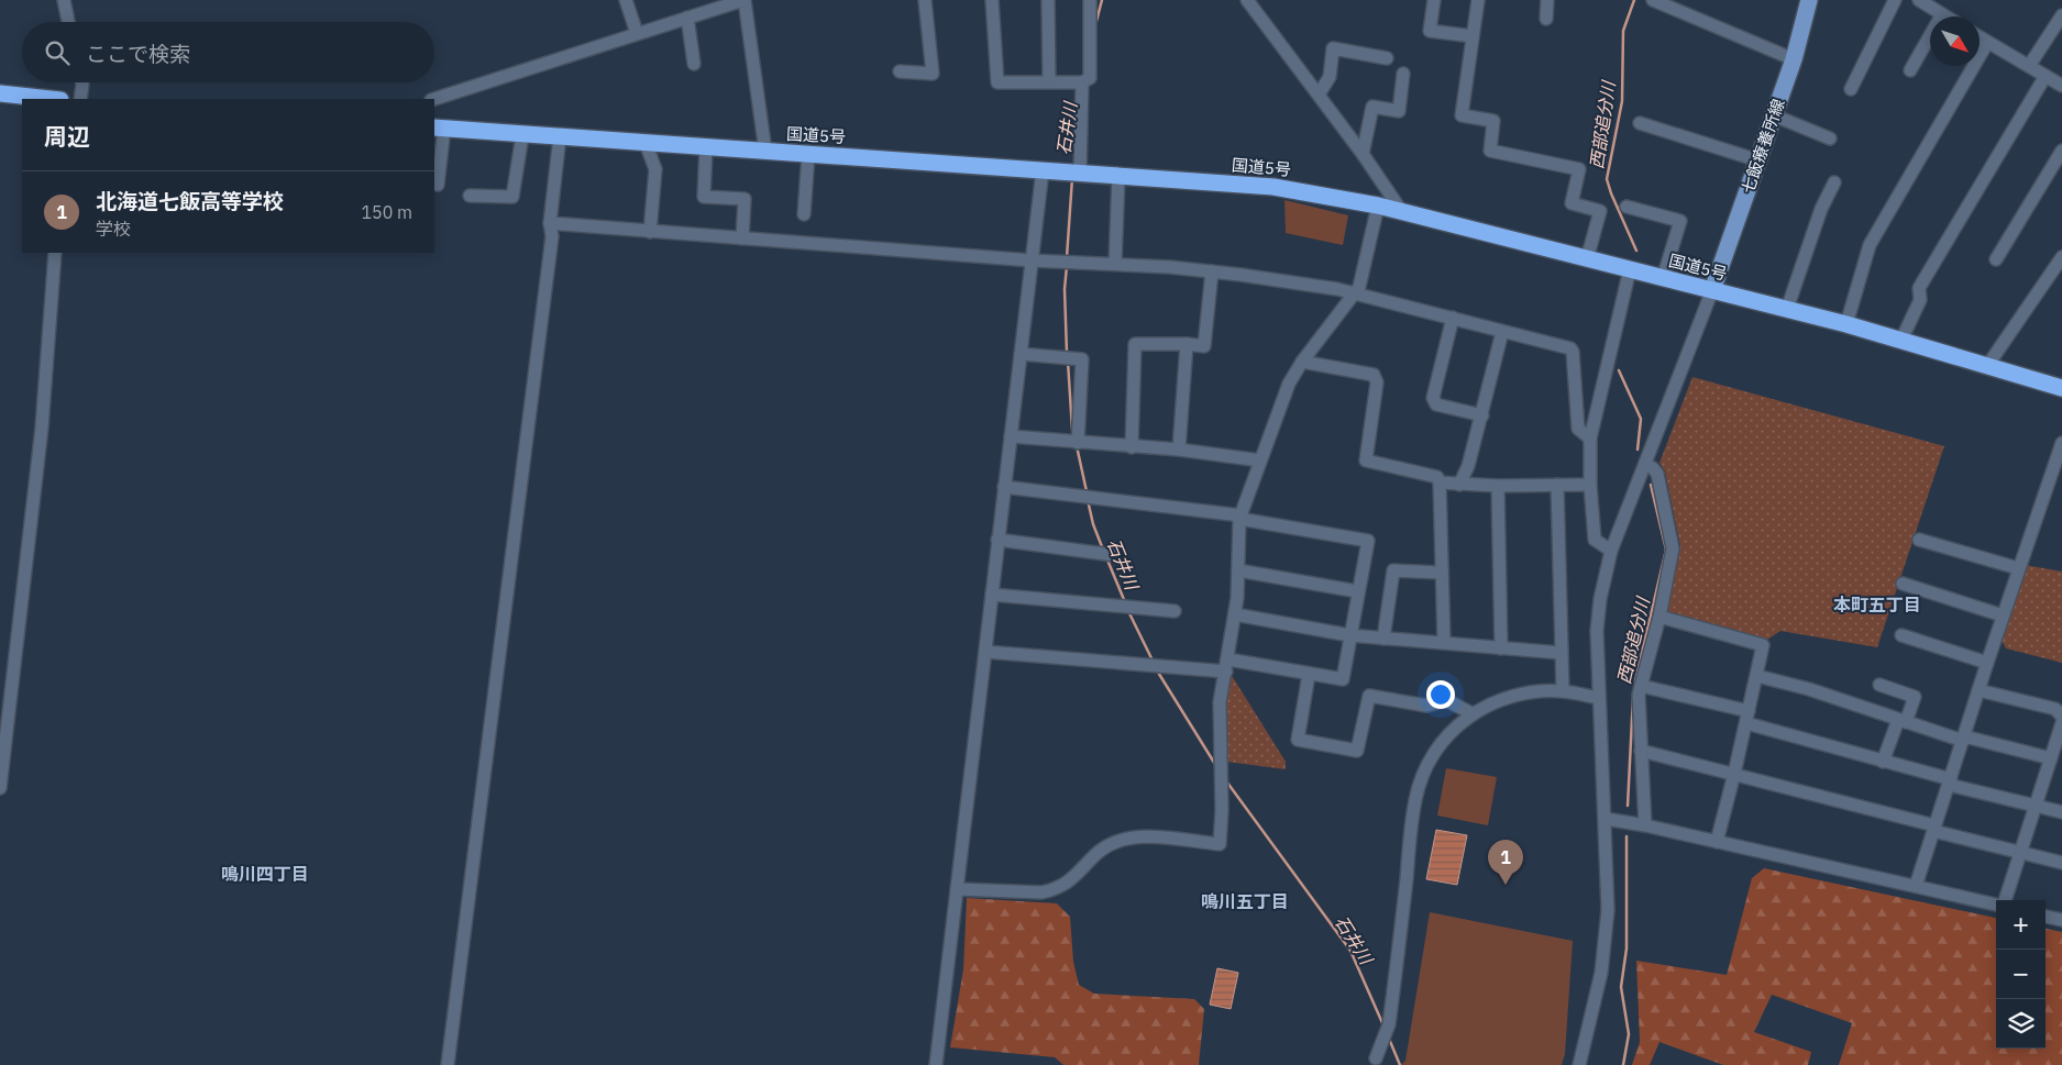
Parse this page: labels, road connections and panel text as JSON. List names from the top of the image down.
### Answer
{
  "streets": {
    "highway": ["国道5号"],
    "main road": ["七飯療養所線"]
  },
  "crossings": [
    ["国道5号", "七飯療養所線"]
  ],
  "districts": ["本町五丁目", "鳴川四丁目", "鳴川五丁目"],
  "water": ["西部追分川", "石井川"],
  "north": "bottom right",
  "page": {
    "search": "ここで検索",
    "heading": "周辺",
    "list": [
      {
        "mark": "1",
        "name": "北海道七飯高等学校",
        "note": "学校",
        "value": "150 m"
      }
    ],
    "pins": "1",
    "map_buttons": ["+", "−"]
  }
}
